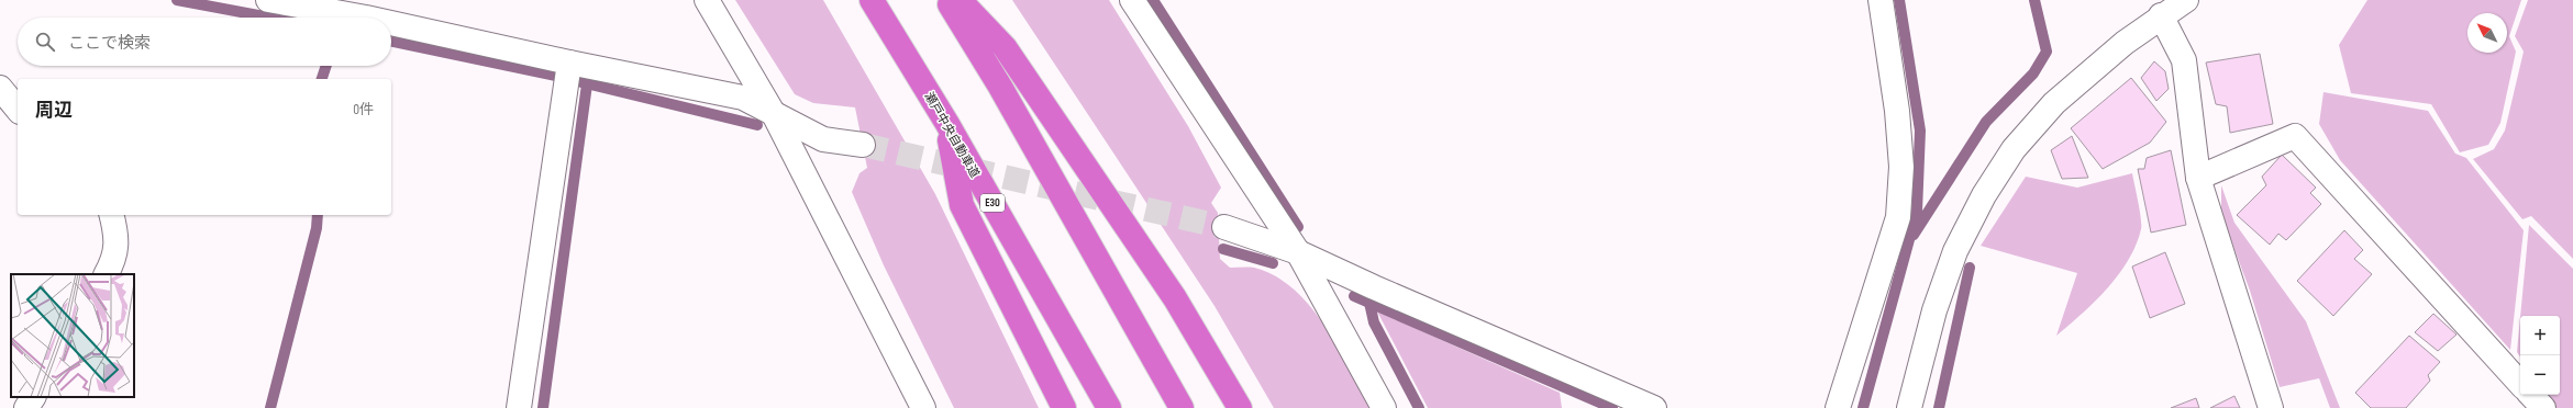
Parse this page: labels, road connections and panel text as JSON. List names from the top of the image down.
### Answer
{
  "streets": {
    "highway": ["瀬戸中央自動車道", "E30"]
  },
  "north": "top left",
  "page": {
    "search": "ここで検索",
    "heading": ["周辺", "0件"],
    "map_buttons": ["+", "−"]
  }
}
